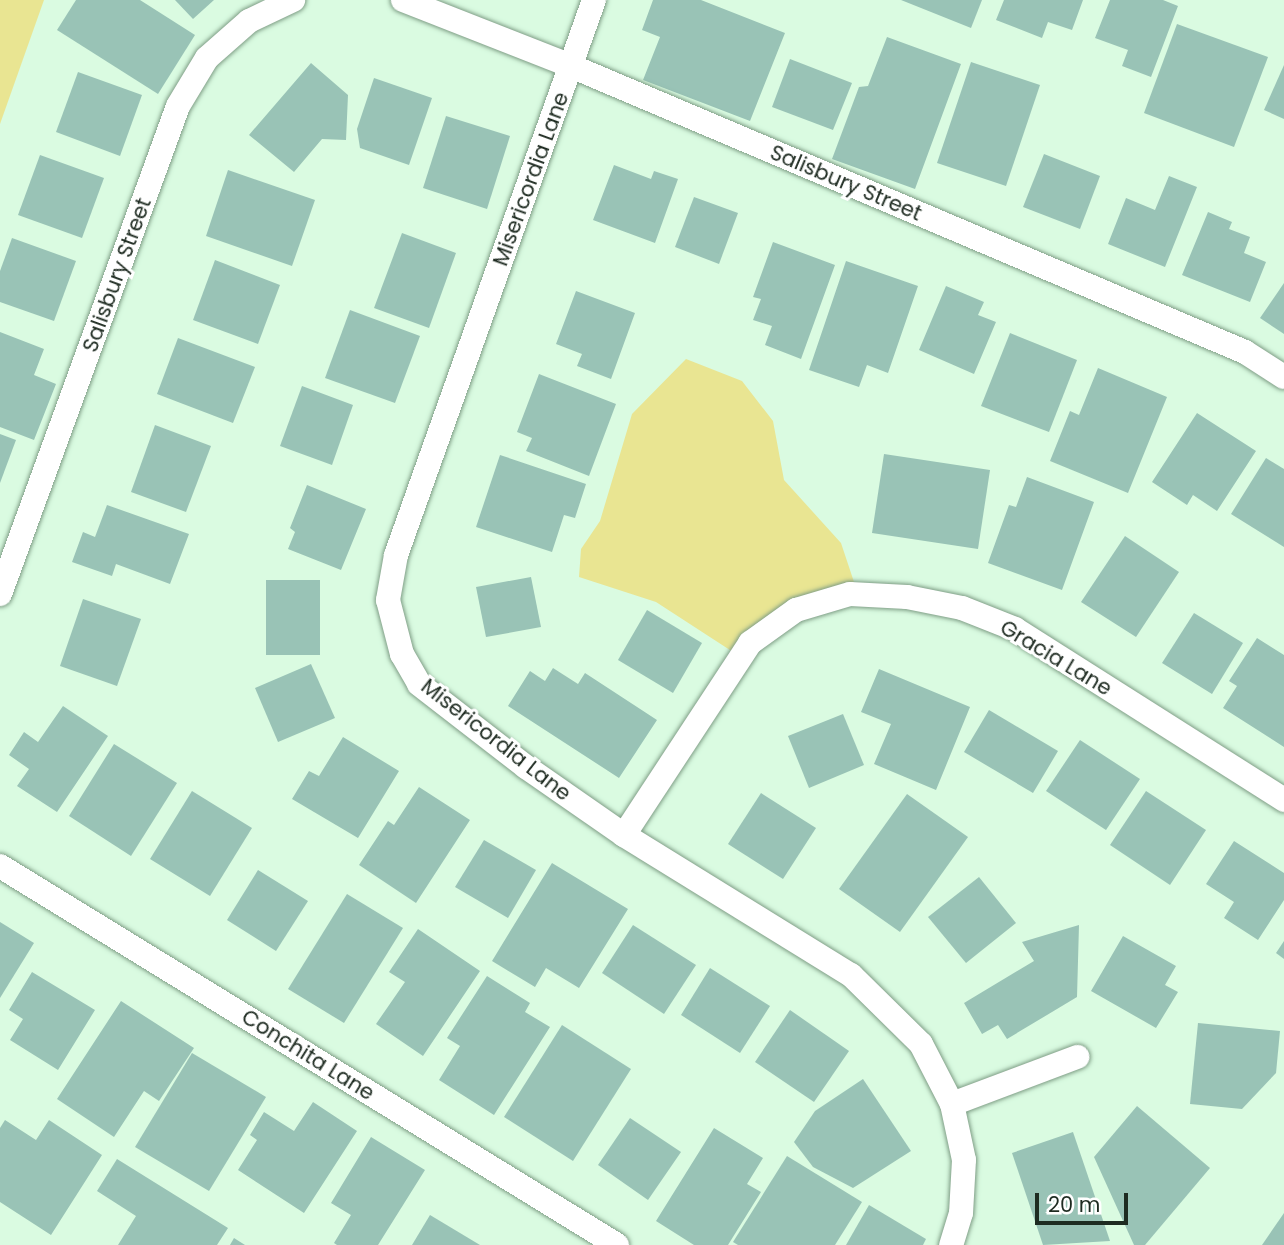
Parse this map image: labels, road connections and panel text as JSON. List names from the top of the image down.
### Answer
{
  "streets": {
    "street": [
      "Misericordia Lane",
      "Salisbury Street",
      "Gracia Lane",
      "Conchita Lane"
    ]
  },
  "crossings": [
    ["Misericordia Lane", "Salisbury Street"],
    ["Misericordia Lane", "Gracia Lane"]
  ],
  "scale_bar": "20 m"
}
